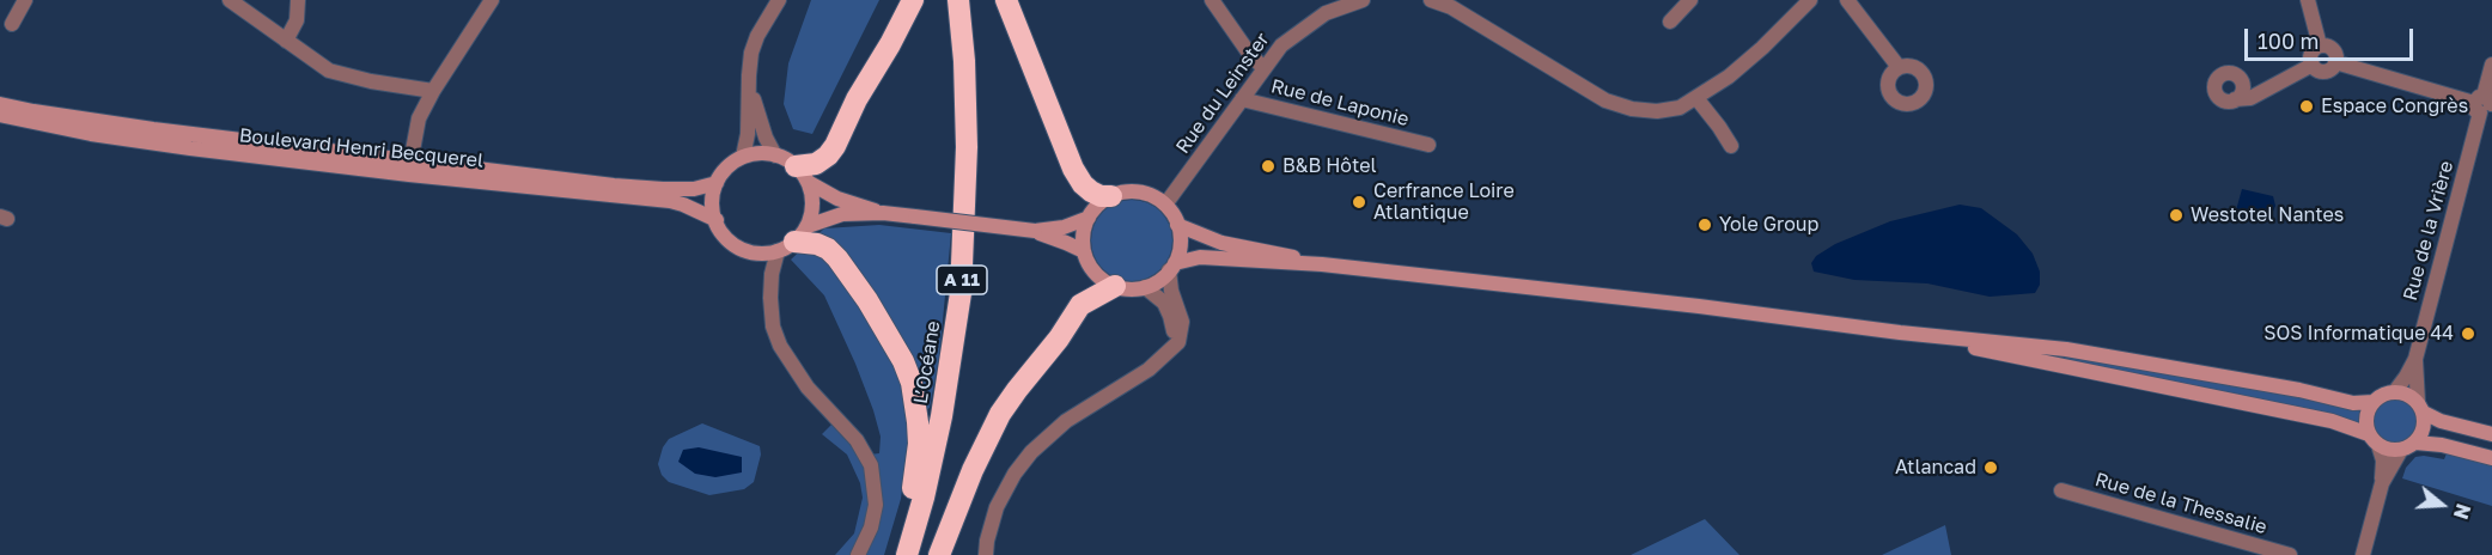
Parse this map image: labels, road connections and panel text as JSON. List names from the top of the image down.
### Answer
{
  "streets": {
    "highway": ["A 11", "L’Océane"],
    "main road": ["Boulevard Henri Becquerel"],
    "street": [
      "Rue du Leinster",
      "Rue de Laponie",
      "Rue de la Vrière",
      "Rue de la Thessalie"
    ]
  },
  "crossings": [
    ["Rue du Leinster", "Rue de Laponie"]
  ],
  "places": [
    "Espace Congrès",
    "B&B Hôtel",
    "Cerfrance Loire Atlantique",
    "Westotel Nantes",
    "Yole Group",
    "SOS Informatique 44",
    "Atlancad"
  ],
  "scale_bar": "100 m",
  "north": "right"
}
